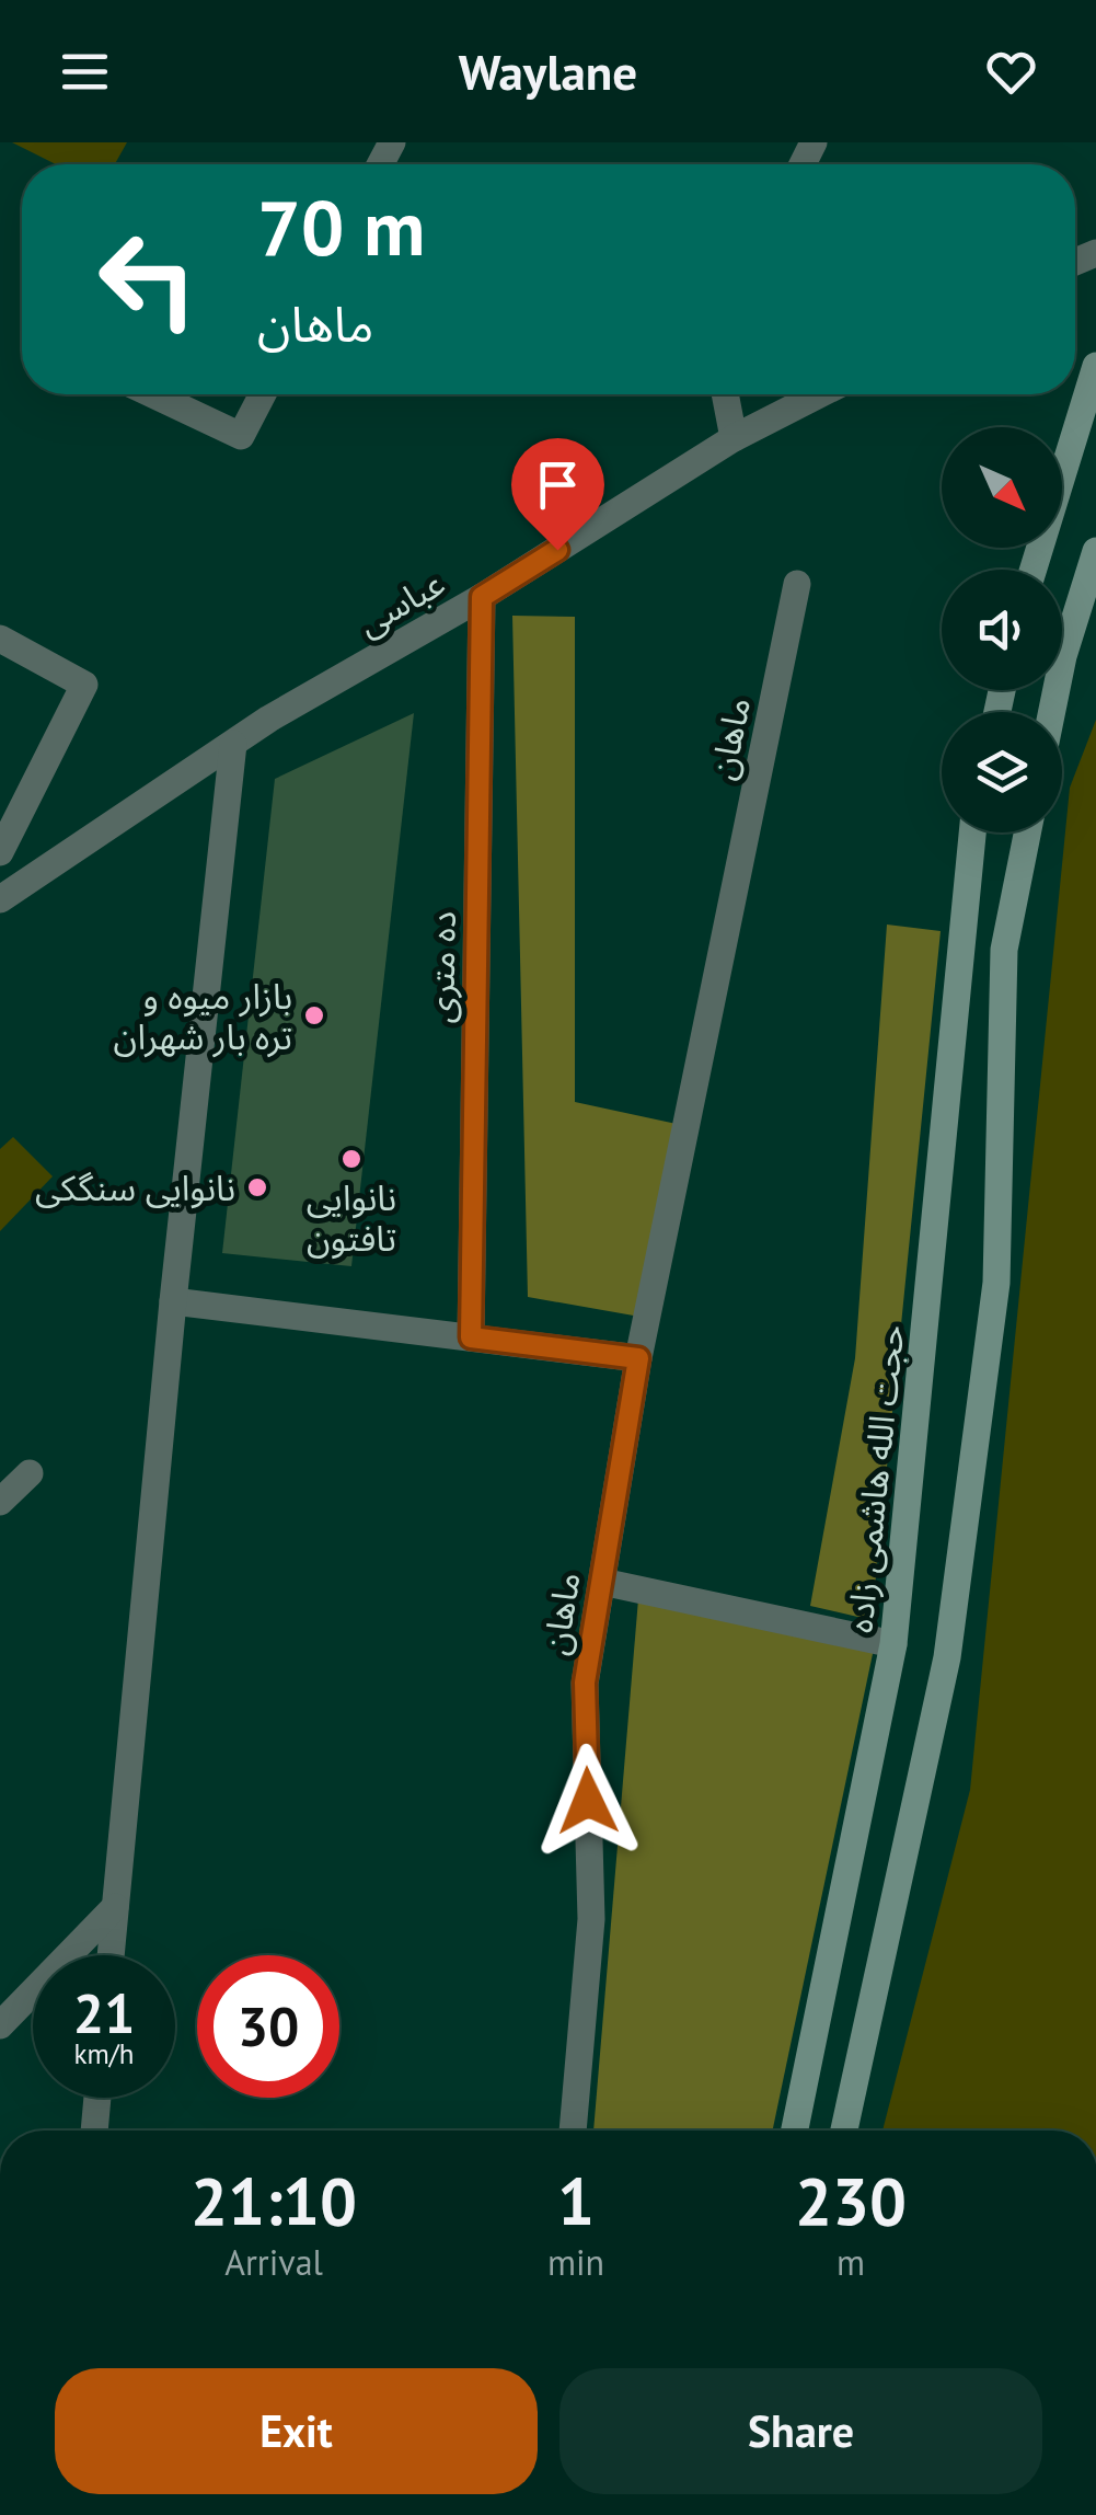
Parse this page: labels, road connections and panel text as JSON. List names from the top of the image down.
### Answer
{
  "streets": {
    "street": [
      "عباسی",
      "ماهان",
      "ده متری",
      "حجت الله هاشمی زاده"
    ]
  },
  "crossings": [
    ["عباسی", "ده متری"]
  ],
  "places": ["بازار میوه و تره بار شهران", "نانوایی تافتون", "نانوایی سنگکی"],
  "north": "bottom right",
  "page": {
    "header": "Waylane",
    "turn": ["70 m", "ماهان"],
    "speed": "21 km/h",
    "limit": "30",
    "eta": [
      "21:10",
      "Arrival",
      "1",
      "min",
      "230",
      "m"
    ],
    "buttons": ["Exit", "Share"]
  }
}
